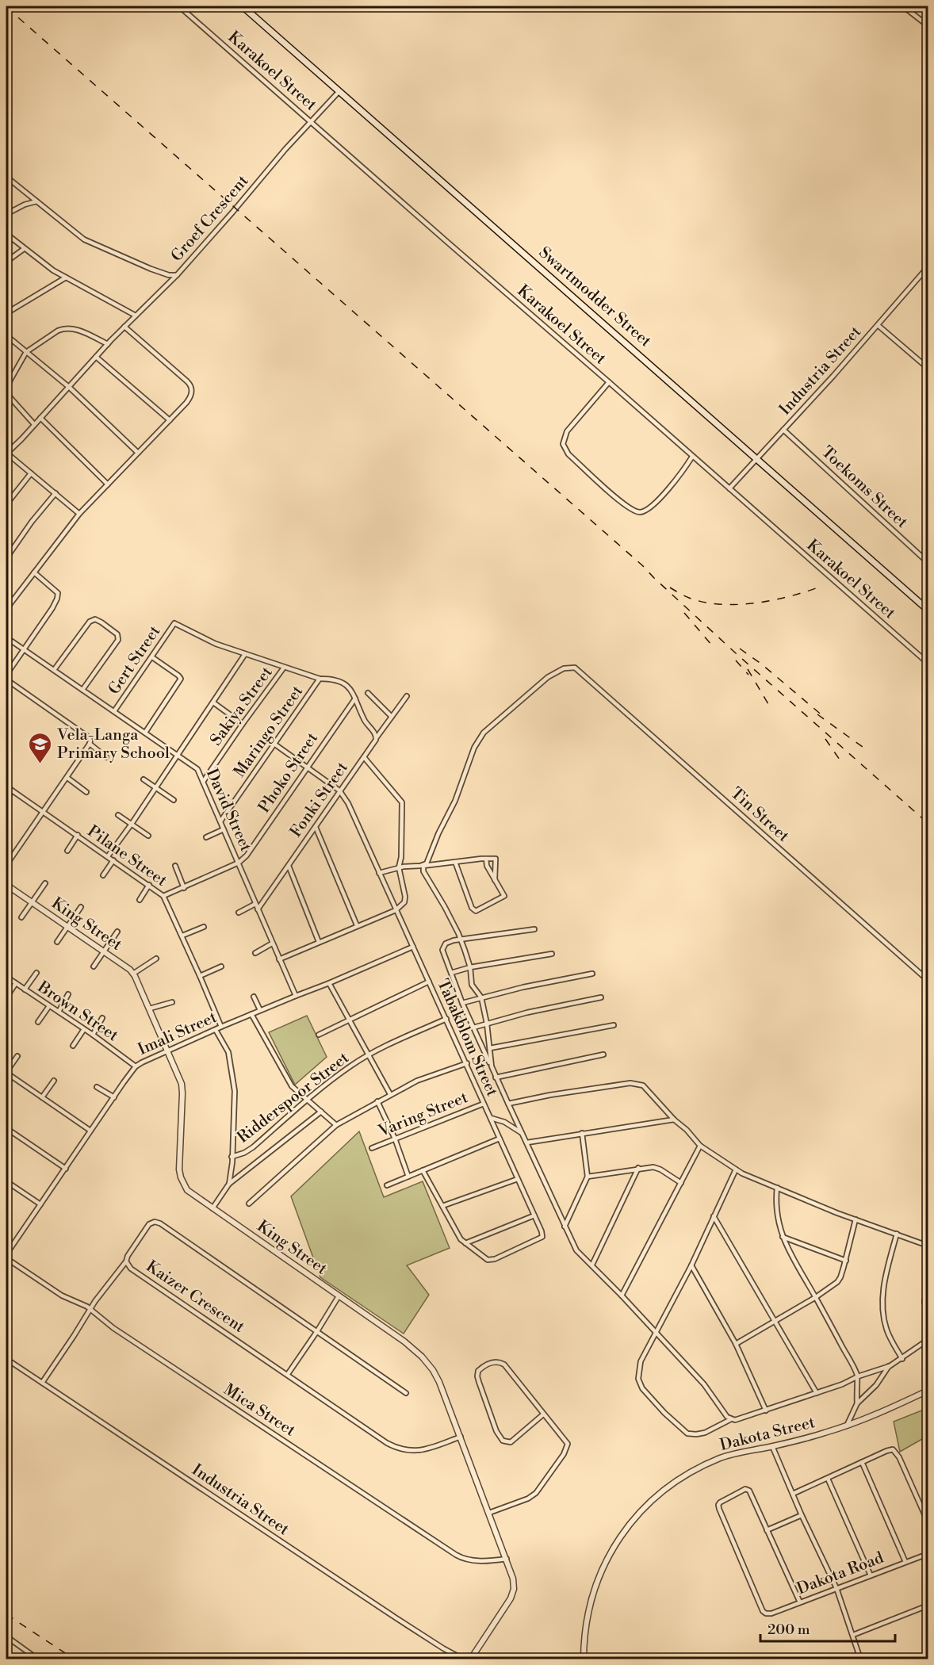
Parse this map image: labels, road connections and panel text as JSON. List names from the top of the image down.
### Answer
{
  "streets": {
    "main road": ["Swartmodder Street"],
    "street": [
      "Karakoel Street",
      "Groef Crescent",
      "Industria Street",
      "Toekoms Street",
      "Gert Street",
      "Sakiya Street",
      "Maringo Street",
      "Phoko Street",
      "Fonki Street",
      "David Street",
      "Tin Street",
      "Pilane Street",
      "King Street",
      "Brown Street",
      "Imali Street",
      "Tabakblom Street",
      "Ridderspoor Street",
      "Varing Street",
      "Kaizer Crescent",
      "Mica Street",
      "Dakota Street",
      "Dakota Road"
    ]
  },
  "crossings": [
    ["Karakoel Street", "Groef Crescent"],
    ["Karakoel Street", "Industria Street"],
    ["Groef Crescent", "Swartmodder Street"],
    ["Swartmodder Street", "Industria Street"],
    ["Industria Street", "Toekoms Street"],
    ["Gert Street", "David Street"],
    ["Sakiya Street", "David Street"],
    ["Maringo Street", "David Street"],
    ["Phoko Street", "David Street"],
    ["Phoko Street", "Pilane Street"],
    ["Fonki Street", "David Street"],
    ["Fonki Street", "Tabakblom Street"],
    ["David Street", "Imali Street"],
    ["Pilane Street", "Imali Street"],
    ["King Street", "Imali Street"],
    ["King Street", "Kaizer Crescent"],
    ["King Street", "Mica Street"],
    ["Brown Street", "Imali Street"],
    ["Imali Street", "Tabakblom Street"],
    ["Tabakblom Street", "Ridderspoor Street"],
    ["Tabakblom Street", "Varing Street"]
  ],
  "places": {
    "school or university": ["Vela-Langa Primary School"]
  },
  "scale_bar": "200 m"
}
